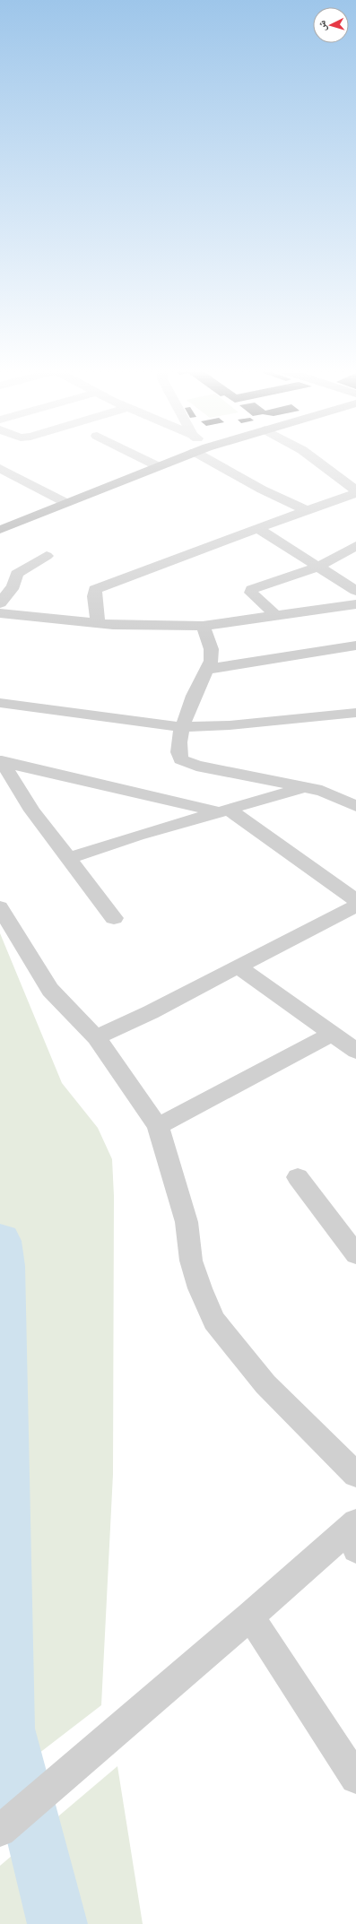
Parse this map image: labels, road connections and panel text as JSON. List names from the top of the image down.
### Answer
{
  "north": "left"
}
